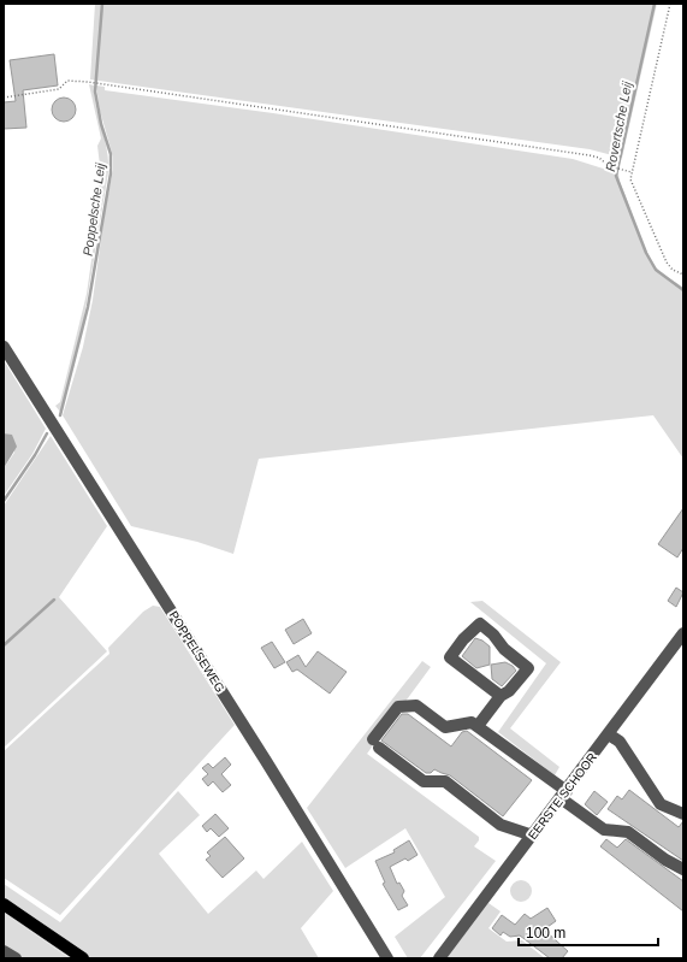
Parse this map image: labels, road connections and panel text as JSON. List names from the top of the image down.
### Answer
{
  "streets": {
    "street": ["POPPELSEWEG", "EERSTE SCHOOR"]
  },
  "water": ["Rovertsche Leij", "Poppelsche Leij"],
  "scale_bar": "100 m"
}
